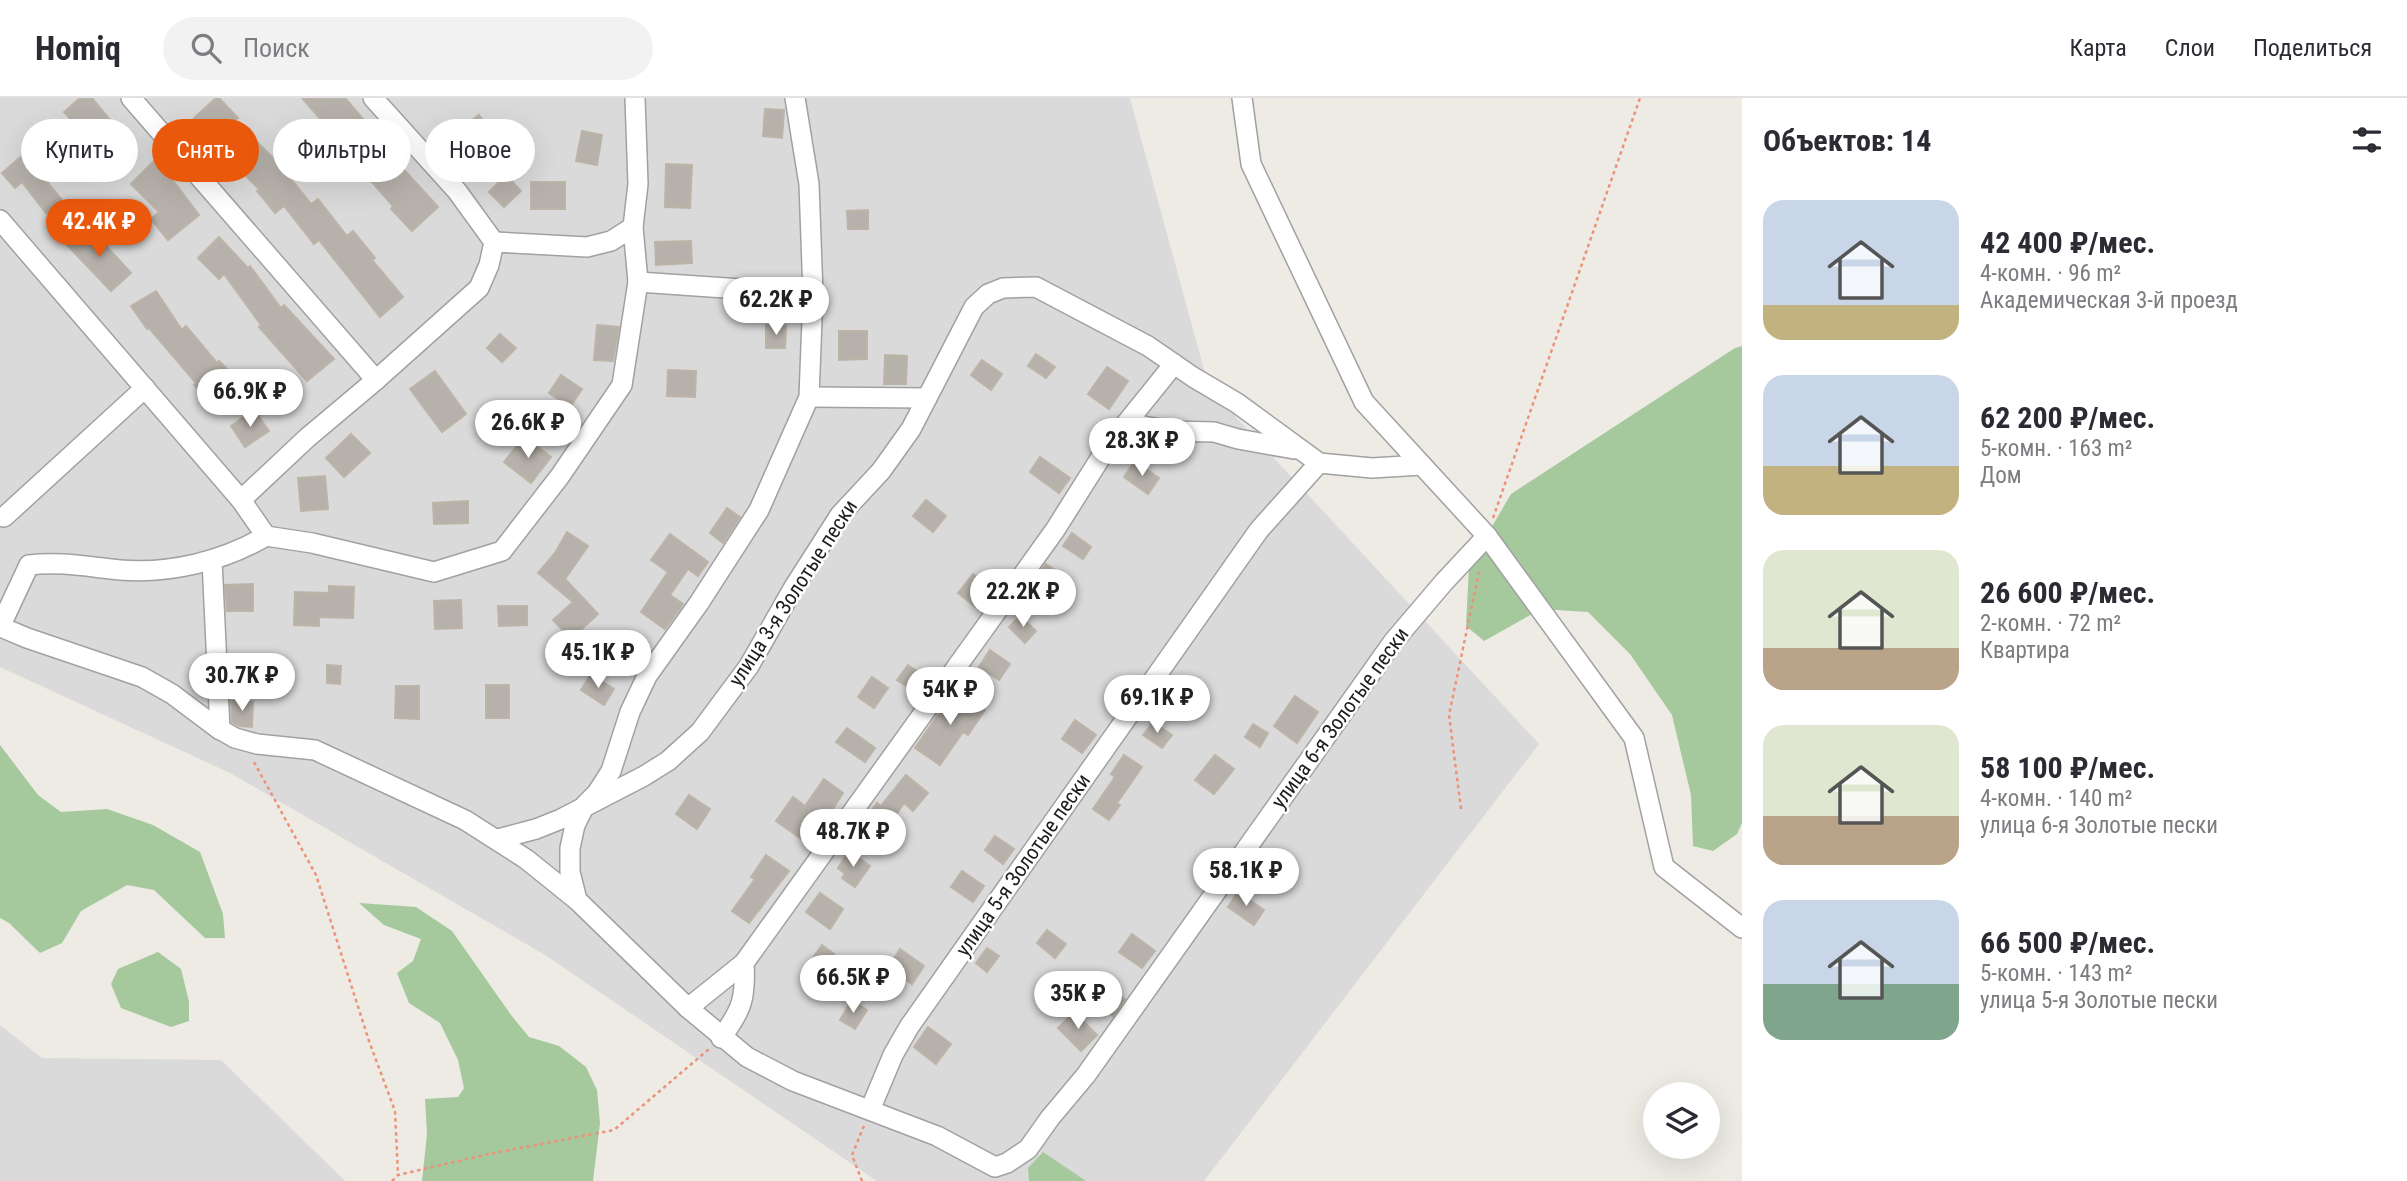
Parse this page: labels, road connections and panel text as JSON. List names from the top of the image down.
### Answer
{
  "streets": {
    "street": ["улица 3-я Золотые пески", "улица 6-я Золотые пески", "улица 5-я Золотые пески"]
  },
  "crossings": [
    ["улица 3-я Золотые пески", "улица 5-я Золотые пески"],
    ["улица 6-я Золотые пески", "улица 5-я Золотые пески"]
  ],
  "page": {
    "header": "Homiq",
    "search": "Поиск",
    "nav": ["Карта", "Слои", "Поделиться"],
    "heading": "Объектов: 14",
    "chip": [
      "Купить",
      "Снять",
      "Фильтры",
      "Новое"
    ],
    "list": [
      {
        "name": "42 400 ₽/мес.",
        "note": "4-комн. · 96 m² · Академическая 3-й проезд"
      },
      {
        "name": "62 200 ₽/мес.",
        "note": "5-комн. · 163 m² · Дом"
      },
      {
        "name": "26 600 ₽/мес.",
        "note": "2-комн. · 72 m² · Квартира"
      },
      {
        "name": "58 100 ₽/мес.",
        "note": "4-комн. · 140 m² · улица 6-я Золотые пески"
      },
      {
        "name": "66 500 ₽/мес.",
        "note": "5-комн. · 143 m² · улица 5-я Золотые пески"
      }
    ],
    "price": [
      "42.4K ₽",
      "62.2K ₽",
      "66.9K ₽",
      "26.6K ₽",
      "28.3K ₽",
      "22.2K ₽",
      "45.1K ₽",
      "30.7K ₽",
      "54K ₽",
      "69.1K ₽",
      "48.7K ₽",
      "58.1K ₽",
      "66.5K ₽",
      "35K ₽"
    ]
  }
}
